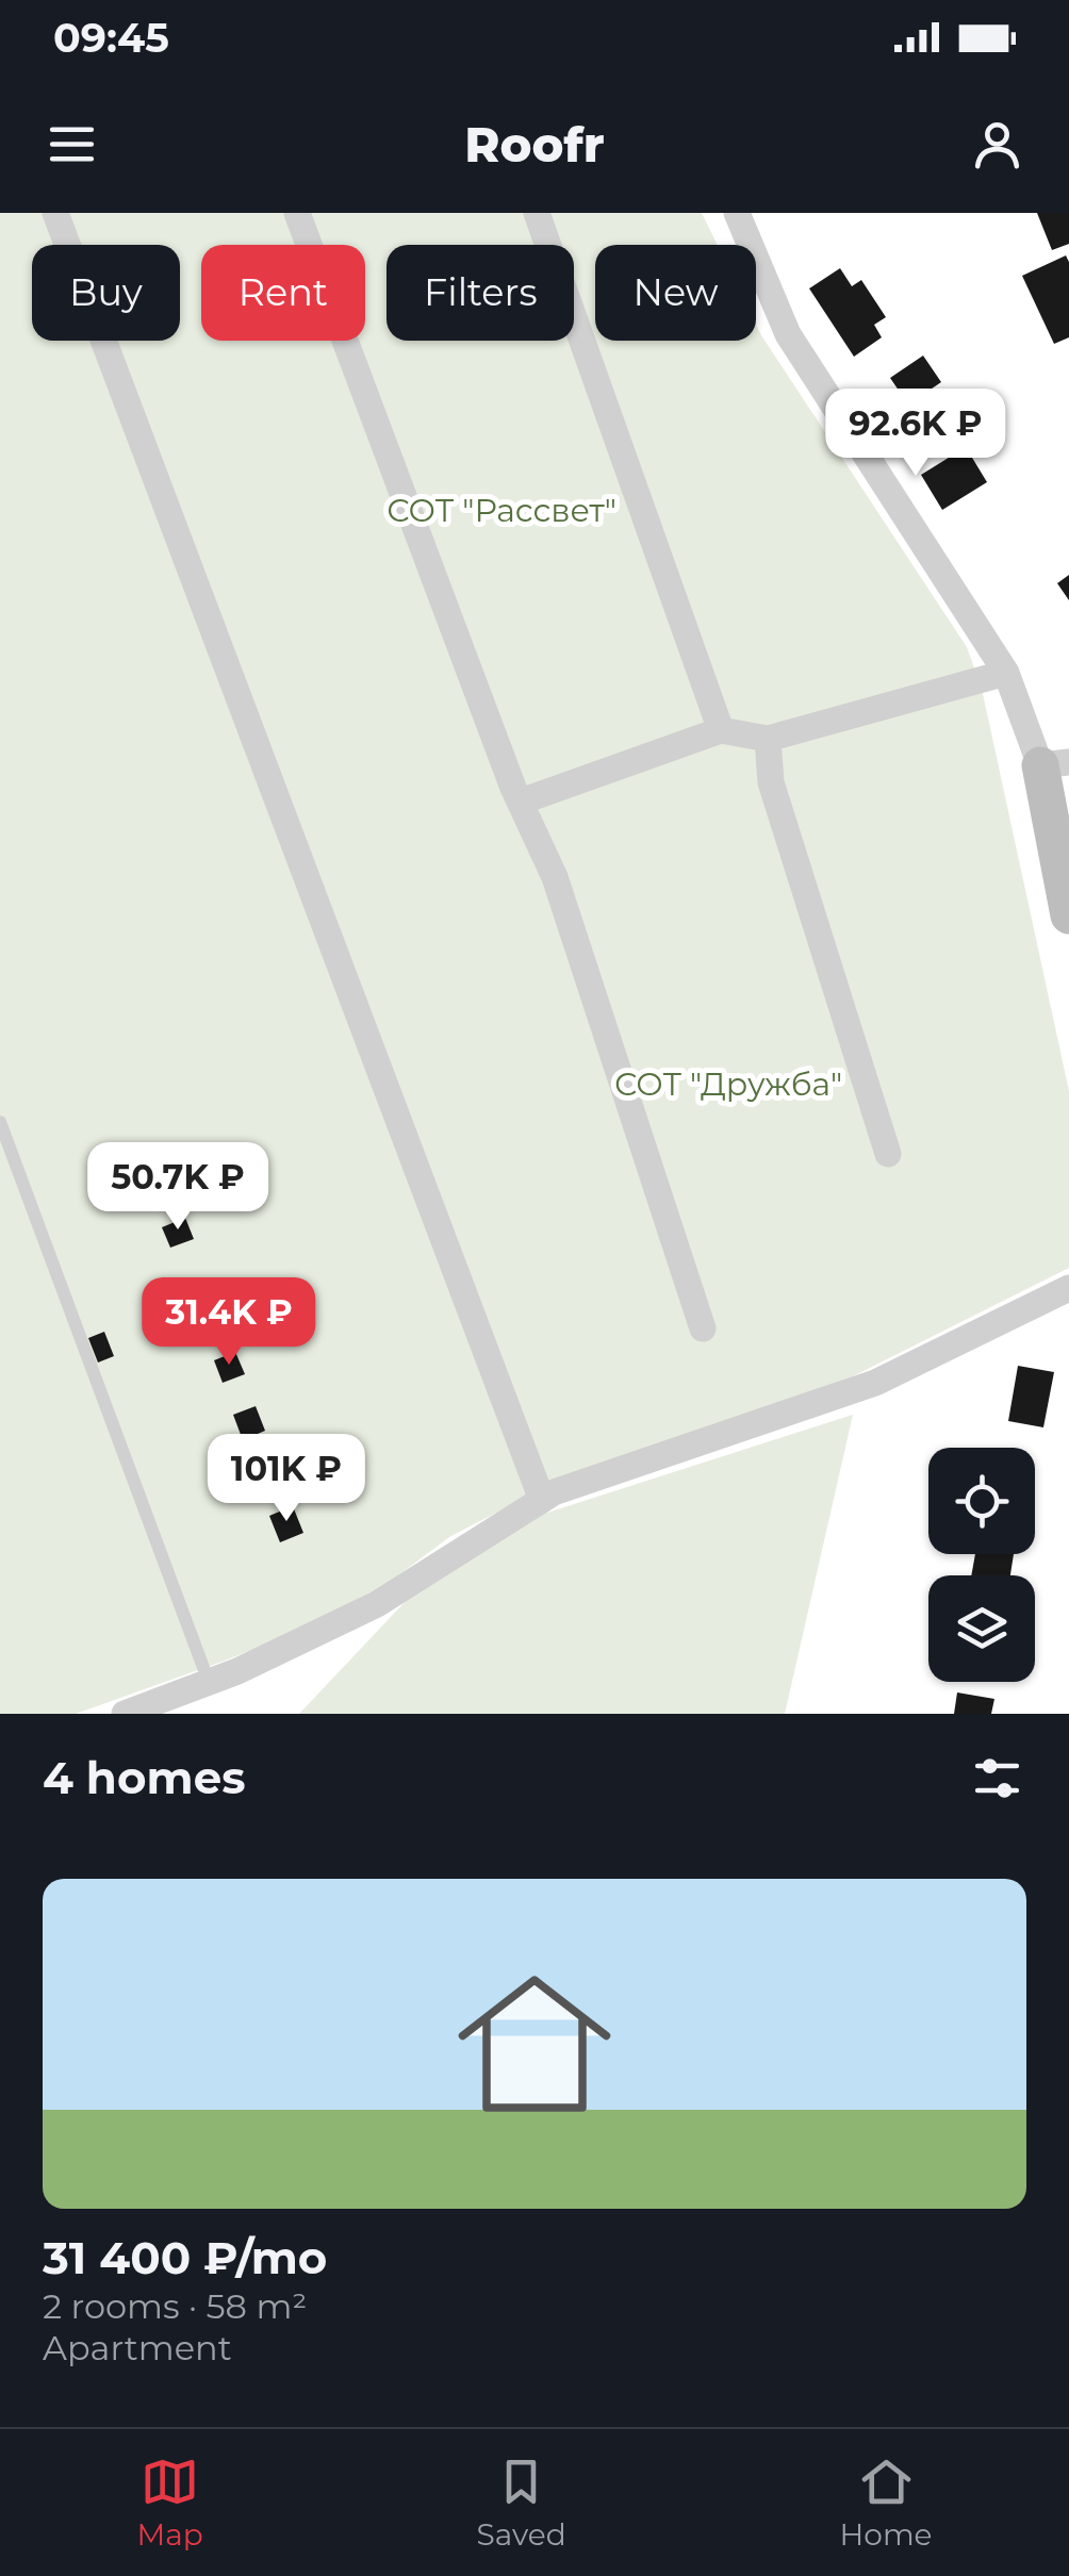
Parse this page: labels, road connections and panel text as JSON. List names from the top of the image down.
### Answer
{
  "parks": ["СОТ \"Рассвет\"", "СОТ \"Дружба\""],
  "page": {
    "status": "09:45",
    "header": "Roofr",
    "chip": [
      "Buy",
      "Rent",
      "Filters",
      "New"
    ],
    "price": [
      "92.6K ₽",
      "50.7K ₽",
      "31.4K ₽",
      "101K ₽"
    ],
    "heading": "4 homes",
    "list": [
      {
        "name": "31 400 ₽/mo",
        "note": "2 rooms · 58 m² · Apartment"
      }
    ],
    "tabs": ["Map", "Saved", "Home"]
  }
}
